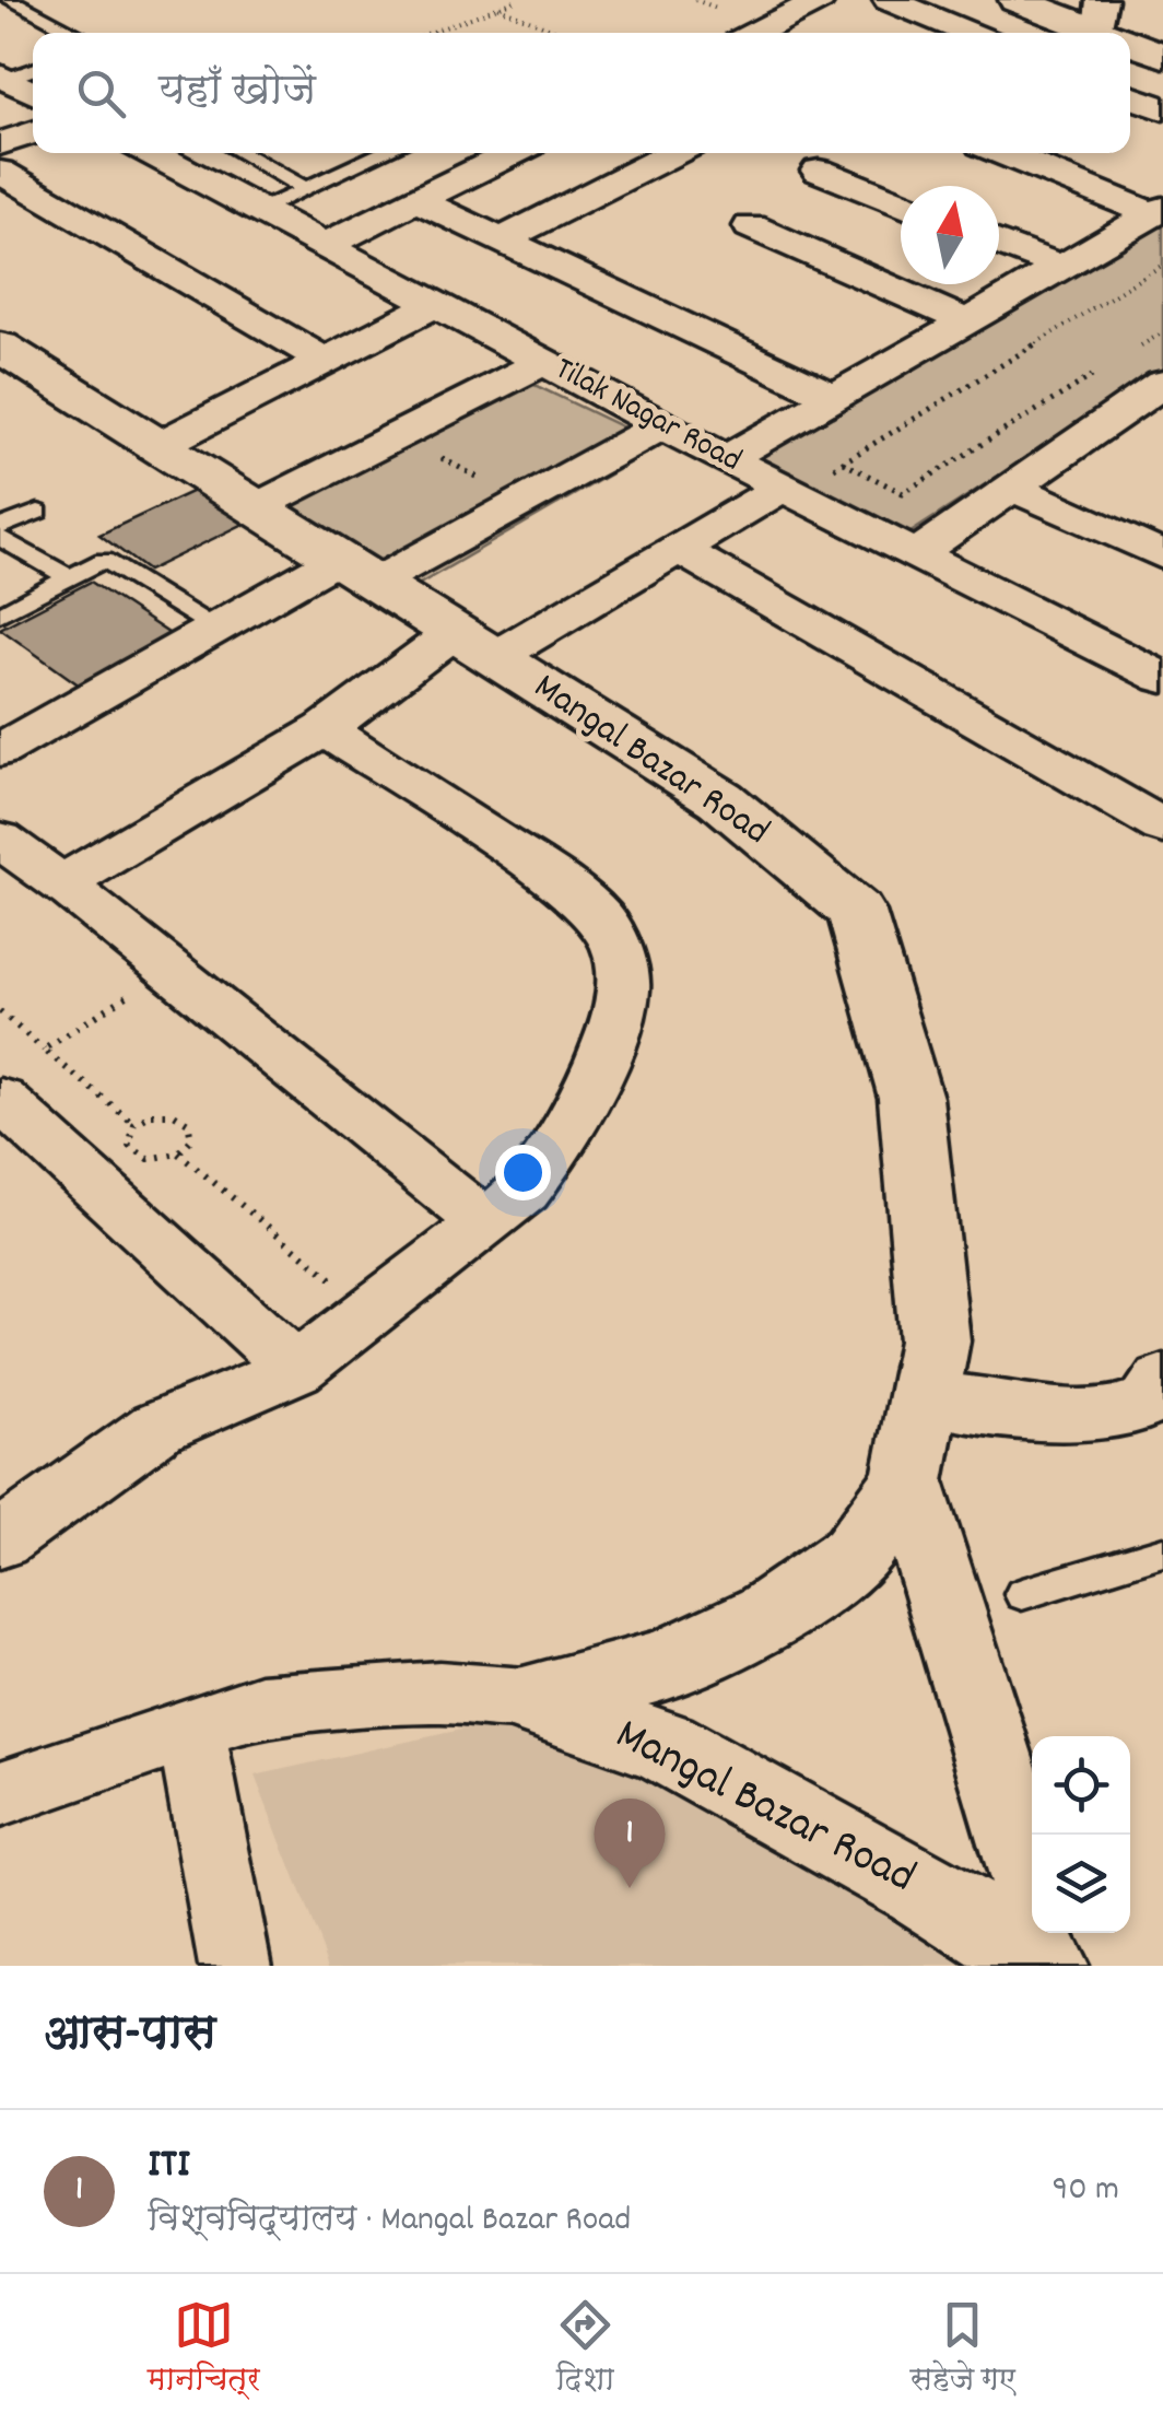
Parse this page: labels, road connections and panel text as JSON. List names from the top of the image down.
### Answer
{
  "streets": {
    "street": ["Tilak Nagar Road", "Mangal Bazar Road"]
  },
  "north": "top",
  "page": {
    "search": "यहाँ खोजें",
    "pins": "1",
    "heading": "आस-पास",
    "list": [
      {
        "mark": "1",
        "name": "ITI",
        "note": "विश्वविद्यालय · Mangal Bazar Road",
        "value": "90 m"
      }
    ],
    "nav": ["मानचित्र", "दिशा", "सहेजे गए"]
  }
}
